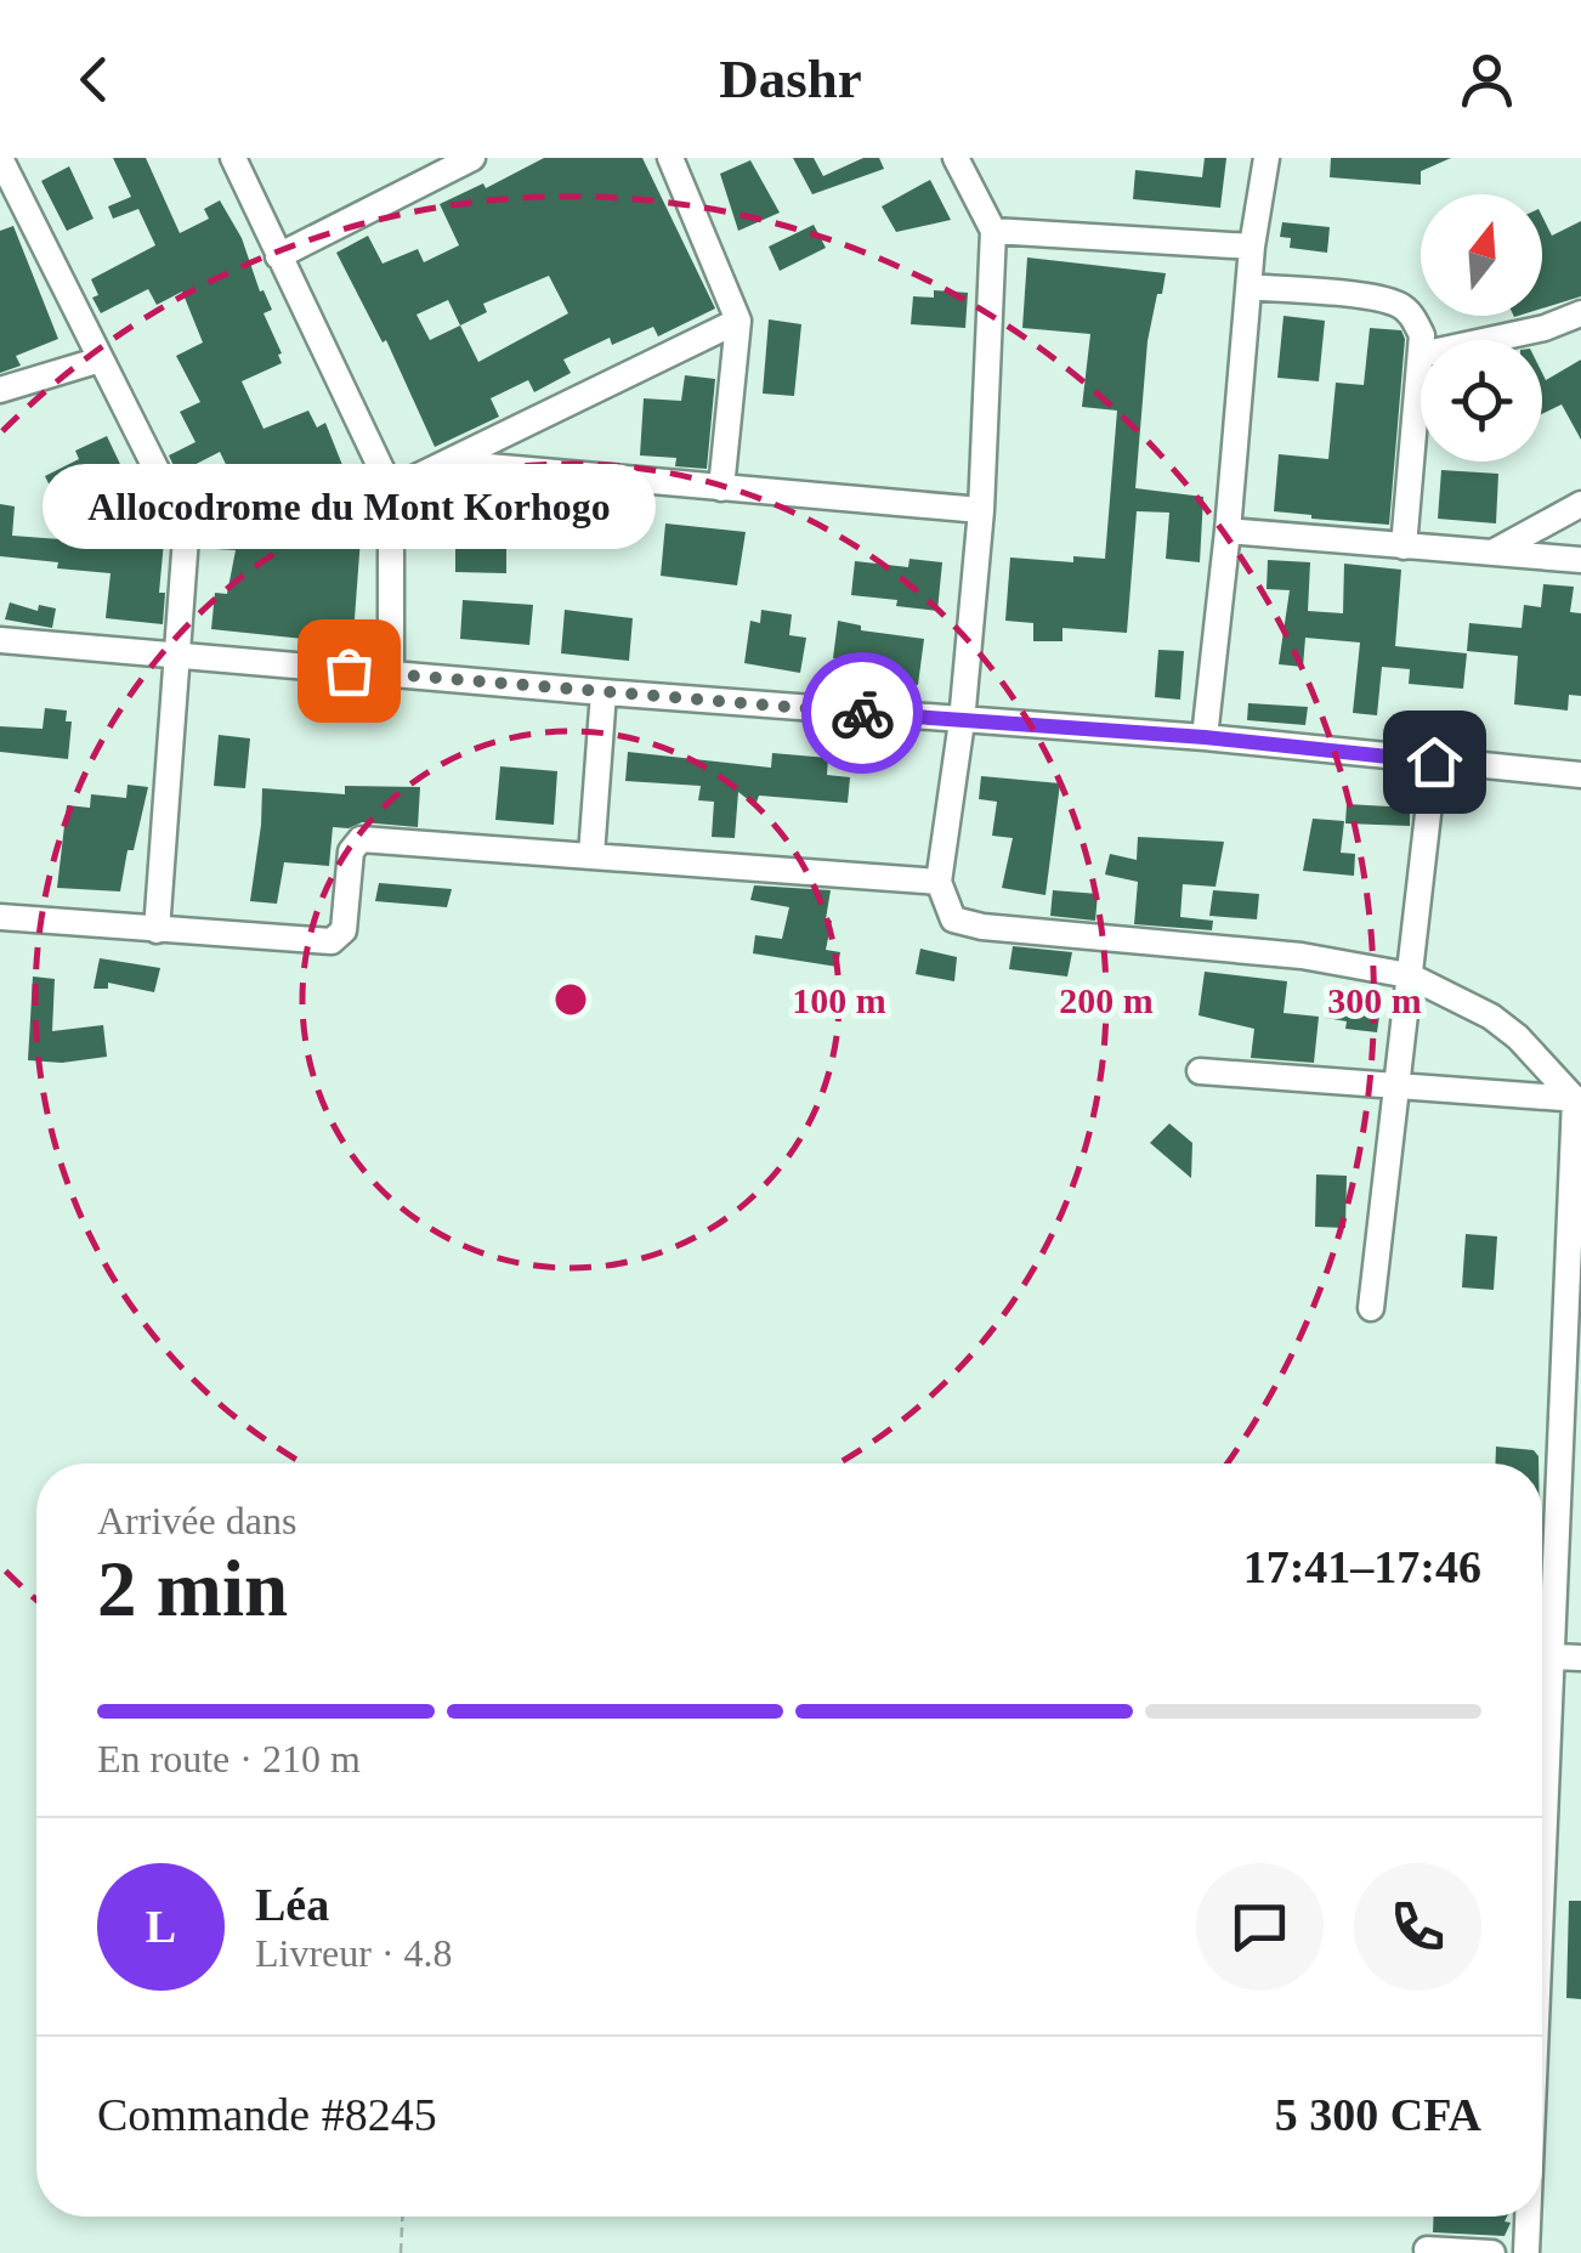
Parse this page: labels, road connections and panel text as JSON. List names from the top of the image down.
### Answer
{
  "places": ["Allocodrome du Mont Korhogo"],
  "north": "top",
  "page": {
    "header": "Dashr",
    "bubble": "Allocodrome du Mont Korhogo",
    "heading": ["2 min", "Arrivée dans", "17:41–17:46"],
    "panel": [
      "Léa",
      "Livreur · 4.8",
      "Commande #8245",
      "5 300 CFA"
    ],
    "bar": "En route · 210 m",
    "round": "L"
  },
  "rings": ["100 m", "200 m", "300 m"]
}
